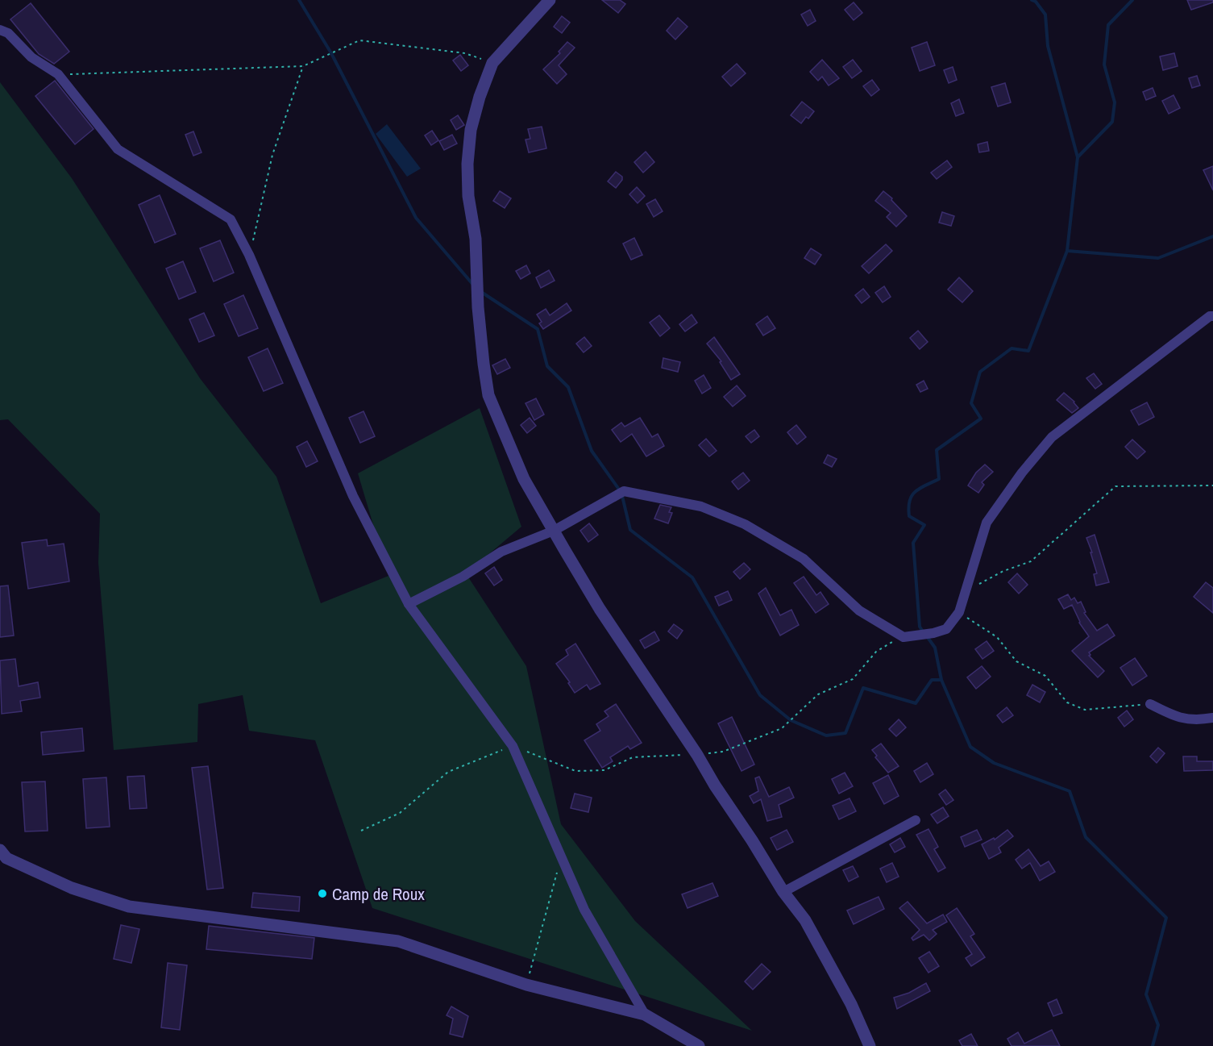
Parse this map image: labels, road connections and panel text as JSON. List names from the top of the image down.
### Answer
{
  "places": ["Camp de Roux"]
}
